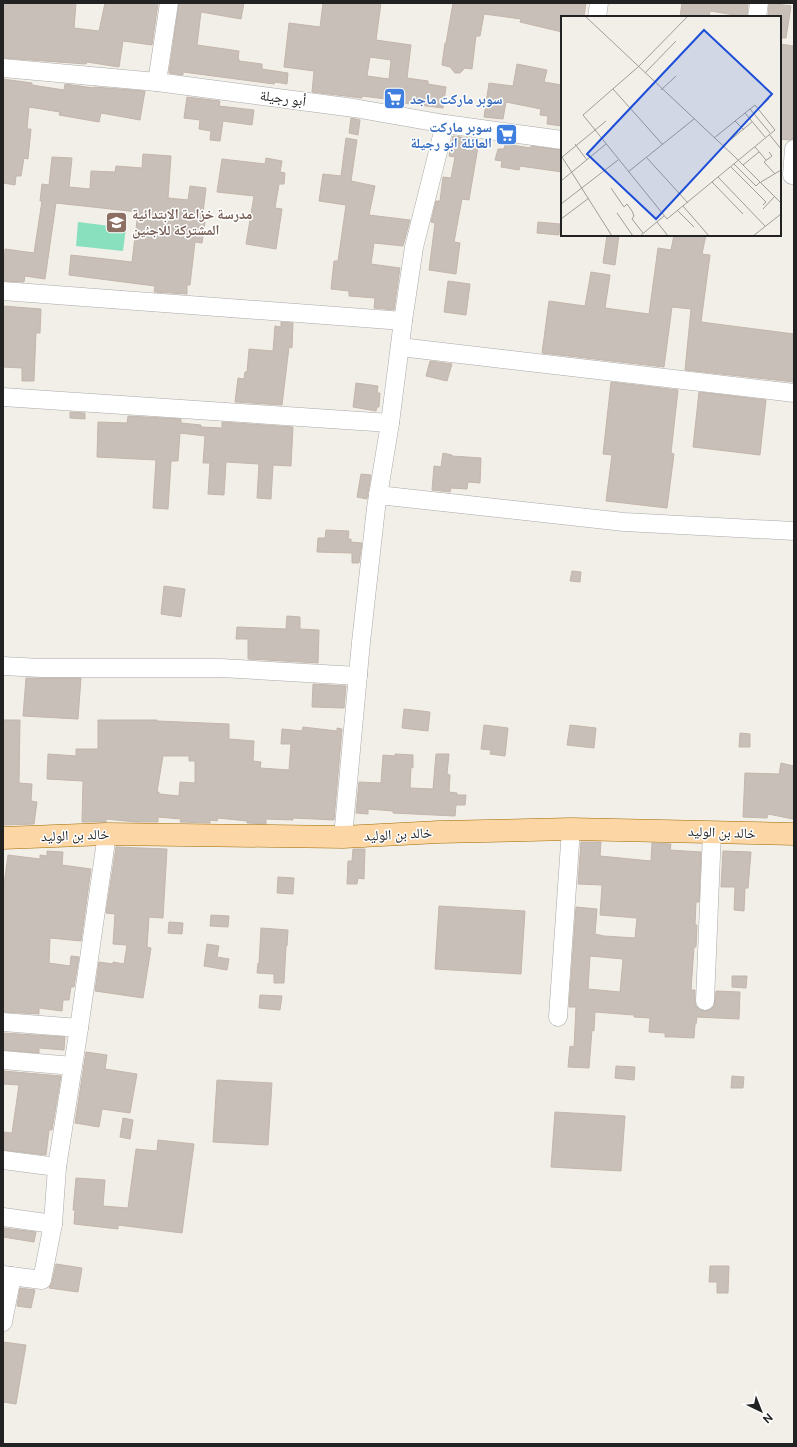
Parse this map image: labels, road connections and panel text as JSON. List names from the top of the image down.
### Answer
{
  "streets": {
    "main road": ["خالد بن الوليد"],
    "street": ["أبو رجيلة"]
  },
  "places": {
    "supermarket": ["سوبر ماركت ماجد", "سوبر ماركت العائلة ابو رجيلة"],
    "school or university": ["مدرسة خزاعة الابتدائية المشتركة للاجئين"]
  },
  "north": "bottom right"
}
